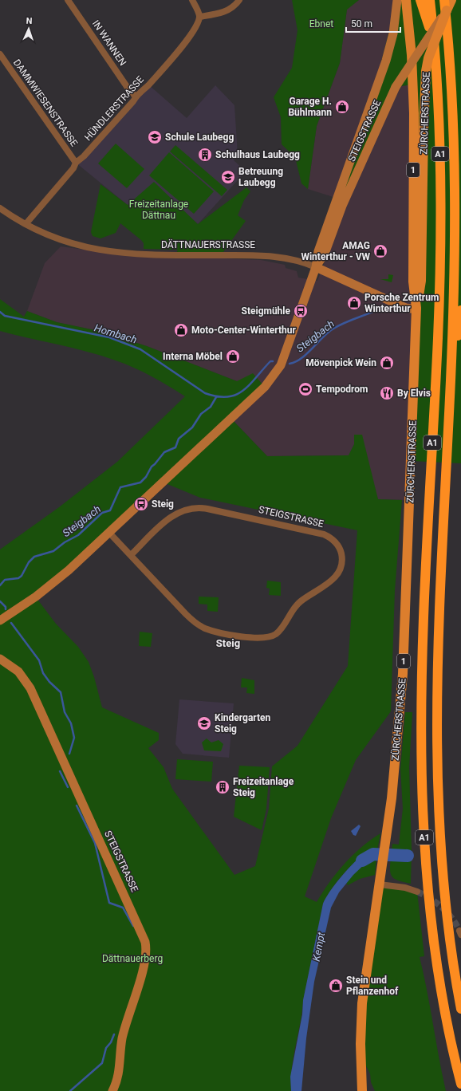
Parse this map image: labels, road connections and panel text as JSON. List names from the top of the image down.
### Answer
{
  "streets": {
    "highway": ["A1"],
    "main road": [
      "ZÜRCHERSTRASSE",
      "STEIGSTRASSE",
      "1",
      "DÄTTNAUERSTRASSE"
    ],
    "street": ["IN WANNEN", "DAMMWIESENSTRASSE", "HÜNDLERSTRASSE"]
  },
  "crossings": [
    ["IN WANNEN", "HÜNDLERSTRASSE"],
    ["DAMMWIESENSTRASSE", "HÜNDLERSTRASSE"],
    ["HÜNDLERSTRASSE", "DÄTTNAUERSTRASSE"],
    ["ZÜRCHERSTRASSE", "STEIGSTRASSE"],
    ["ZÜRCHERSTRASSE", "DÄTTNAUERSTRASSE"],
    ["STEIGSTRASSE", "DÄTTNAUERSTRASSE"]
  ],
  "districts": ["Steig"],
  "water": ["Hornbach", "Steigbach", "Kempt"],
  "parks": ["Ebnet", "Freizeitanlage Dättnau", "Dättnauerberg"],
  "places": {
    "shop": [
      "Garage H. Bühlmann",
      "AMAG Winterthur - VW",
      "Porsche Zentrum Winterthur",
      "Moto-Center-Winterthur",
      "Interna Möbel",
      "Mövenpick Wein",
      "Stein und Pflanzenhof"
    ],
    "school or university": ["Schule Laubegg", "Betreuung Laubegg", "Kindergarten Steig"],
    "building": ["Schulhaus Laubegg", "Freizeitanlage Steig"],
    "bus stop": ["Steigmühle", "Steig"],
    "sports": ["Tempodrom"],
    "restaurant": ["By Elvis"]
  },
  "scale_bar": "50 m",
  "north": "top"
}
